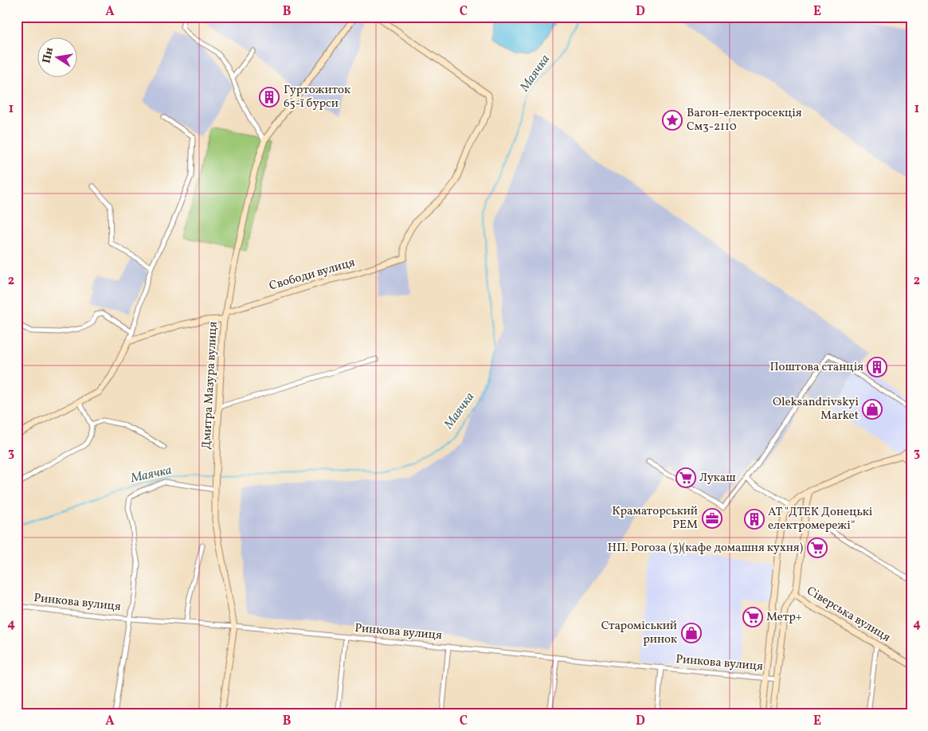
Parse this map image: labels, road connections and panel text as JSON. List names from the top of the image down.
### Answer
{
  "streets": {
    "street": [
      "Свободи вулиця",
      "Дмитра Мазура вулиця",
      "Ринкова вулиця",
      "Сіверська вулиця"
    ]
  },
  "crossings": [
    ["Свободи вулиця", "Дмитра Мазура вулиця"],
    ["Дмитра Мазура вулиця", "Ринкова вулиця"]
  ],
  "water": ["Маячка"],
  "places": {
    "building": ["Гуртожиток 65-ї бурси", "Поштова станція", "АТ \"ДТЕК Донецькі електромережі\""],
    "place": ["Вагон-електросекція См3-2110"],
    "shop": ["Oleksandrivskyi Market", "Староміський ринок"],
    "supermarket": ["Лукаш", "НП. Рогоза (3)(кафе домашня кухня)", "Метр+"],
    "office": ["Краматорський РЕМ"]
  },
  "north": "left",
  "grid": {
    "columns": [
      "A",
      "B",
      "C",
      "D",
      "E"
    ],
    "rows": [
      "1",
      "2",
      "3",
      "4"
    ]
  }
}
